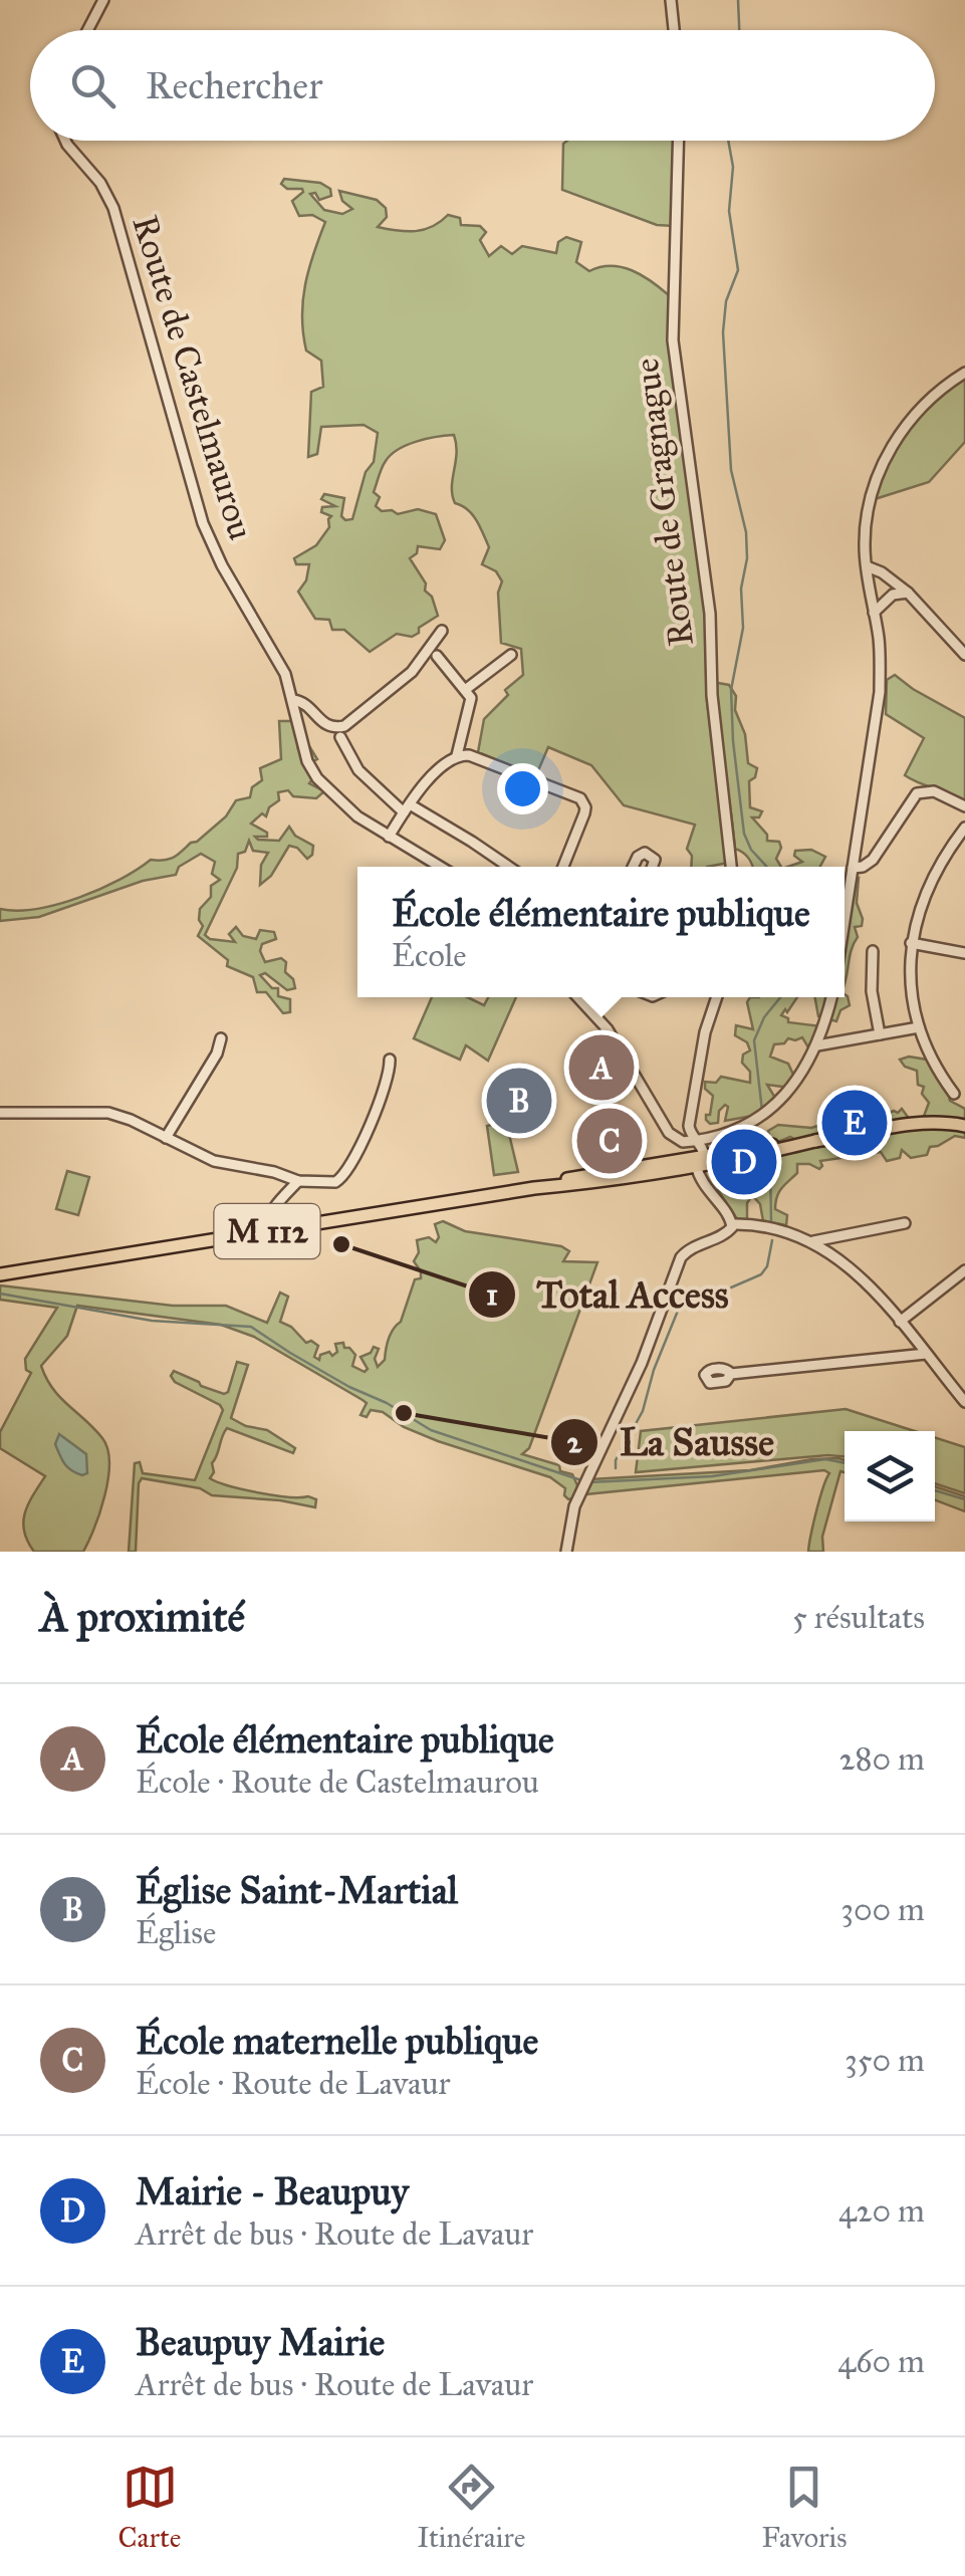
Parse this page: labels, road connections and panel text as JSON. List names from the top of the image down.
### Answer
{
  "streets": {
    "main road": ["M 112"],
    "street": ["Route de Castelmaurou", "Route de Gragnague"]
  },
  "places": ["Total Access", "La Sausse"],
  "page": {
    "search": "Rechercher",
    "popup": ["École élémentaire publique", "École"],
    "pins": [
      "A",
      "B",
      "E",
      "C",
      "D"
    ],
    "heading": ["À proximité", "5 résultats"],
    "list": [
      {
        "mark": "A",
        "name": "École élémentaire publique",
        "note": "École · Route de Castelmaurou",
        "value": "280 m"
      },
      {
        "mark": "B",
        "name": "Église Saint-Martial",
        "note": "Église",
        "value": "300 m"
      },
      {
        "mark": "C",
        "name": "École maternelle publique",
        "note": "École · Route de Lavaur",
        "value": "350 m"
      },
      {
        "mark": "D",
        "name": "Mairie - Beaupuy",
        "note": "Arrêt de bus · Route de Lavaur",
        "value": "420 m"
      },
      {
        "mark": "E",
        "name": "Beaupuy Mairie",
        "note": "Arrêt de bus · Route de Lavaur",
        "value": "460 m"
      }
    ],
    "nav": ["Carte", "Itinéraire", "Favoris"]
  }
}
